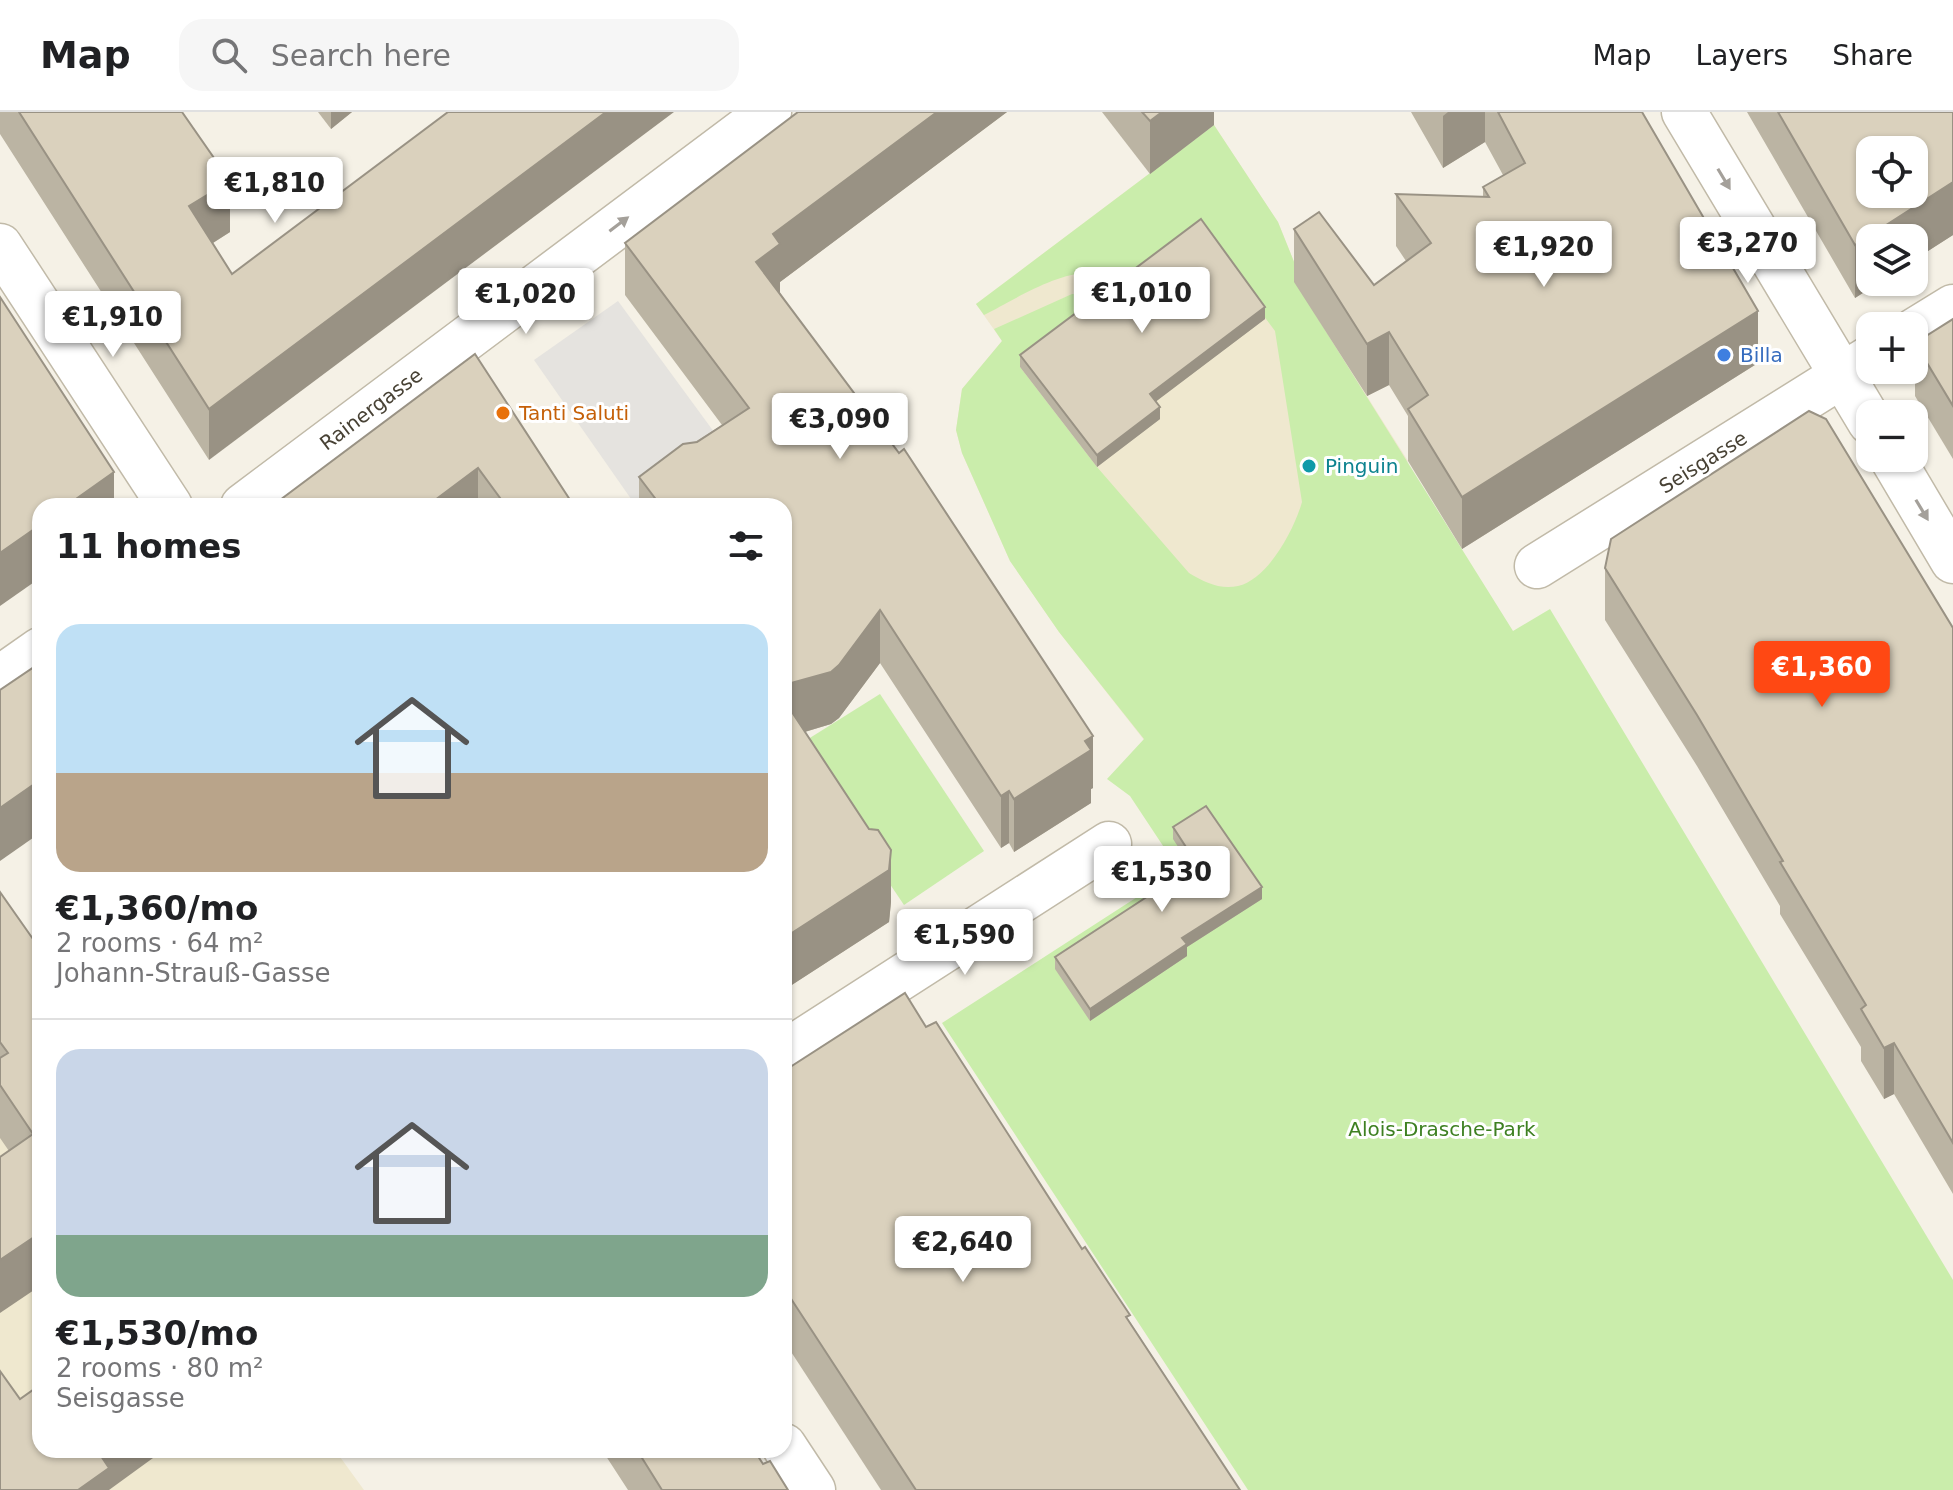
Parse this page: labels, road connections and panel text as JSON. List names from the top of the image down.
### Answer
{
  "streets": {
    "street": ["Rainergasse", "Seisgasse"]
  },
  "one_way": ["Rainergasse"],
  "parks": ["Alois-Drasche-Park"],
  "places": ["Billa", "Tanti Saluti", "Pinguin"],
  "page": {
    "header": "Map",
    "search": "Search here",
    "nav": ["Map", "Layers", "Share"],
    "map_buttons": ["+", "−"],
    "price": [
      "€1,810",
      "€3,270",
      "€1,920",
      "€1,010",
      "€1,020",
      "€1,910",
      "€3,090",
      "€1,360",
      "€1,530",
      "€1,590",
      "€2,640"
    ],
    "heading": "11 homes",
    "list": [
      {
        "name": "€1,360/mo",
        "note": "2 rooms · 64 m² · Johann-Strauß-Gasse"
      },
      {
        "name": "€1,530/mo",
        "note": "2 rooms · 80 m² · Seisgasse"
      }
    ]
  }
}
